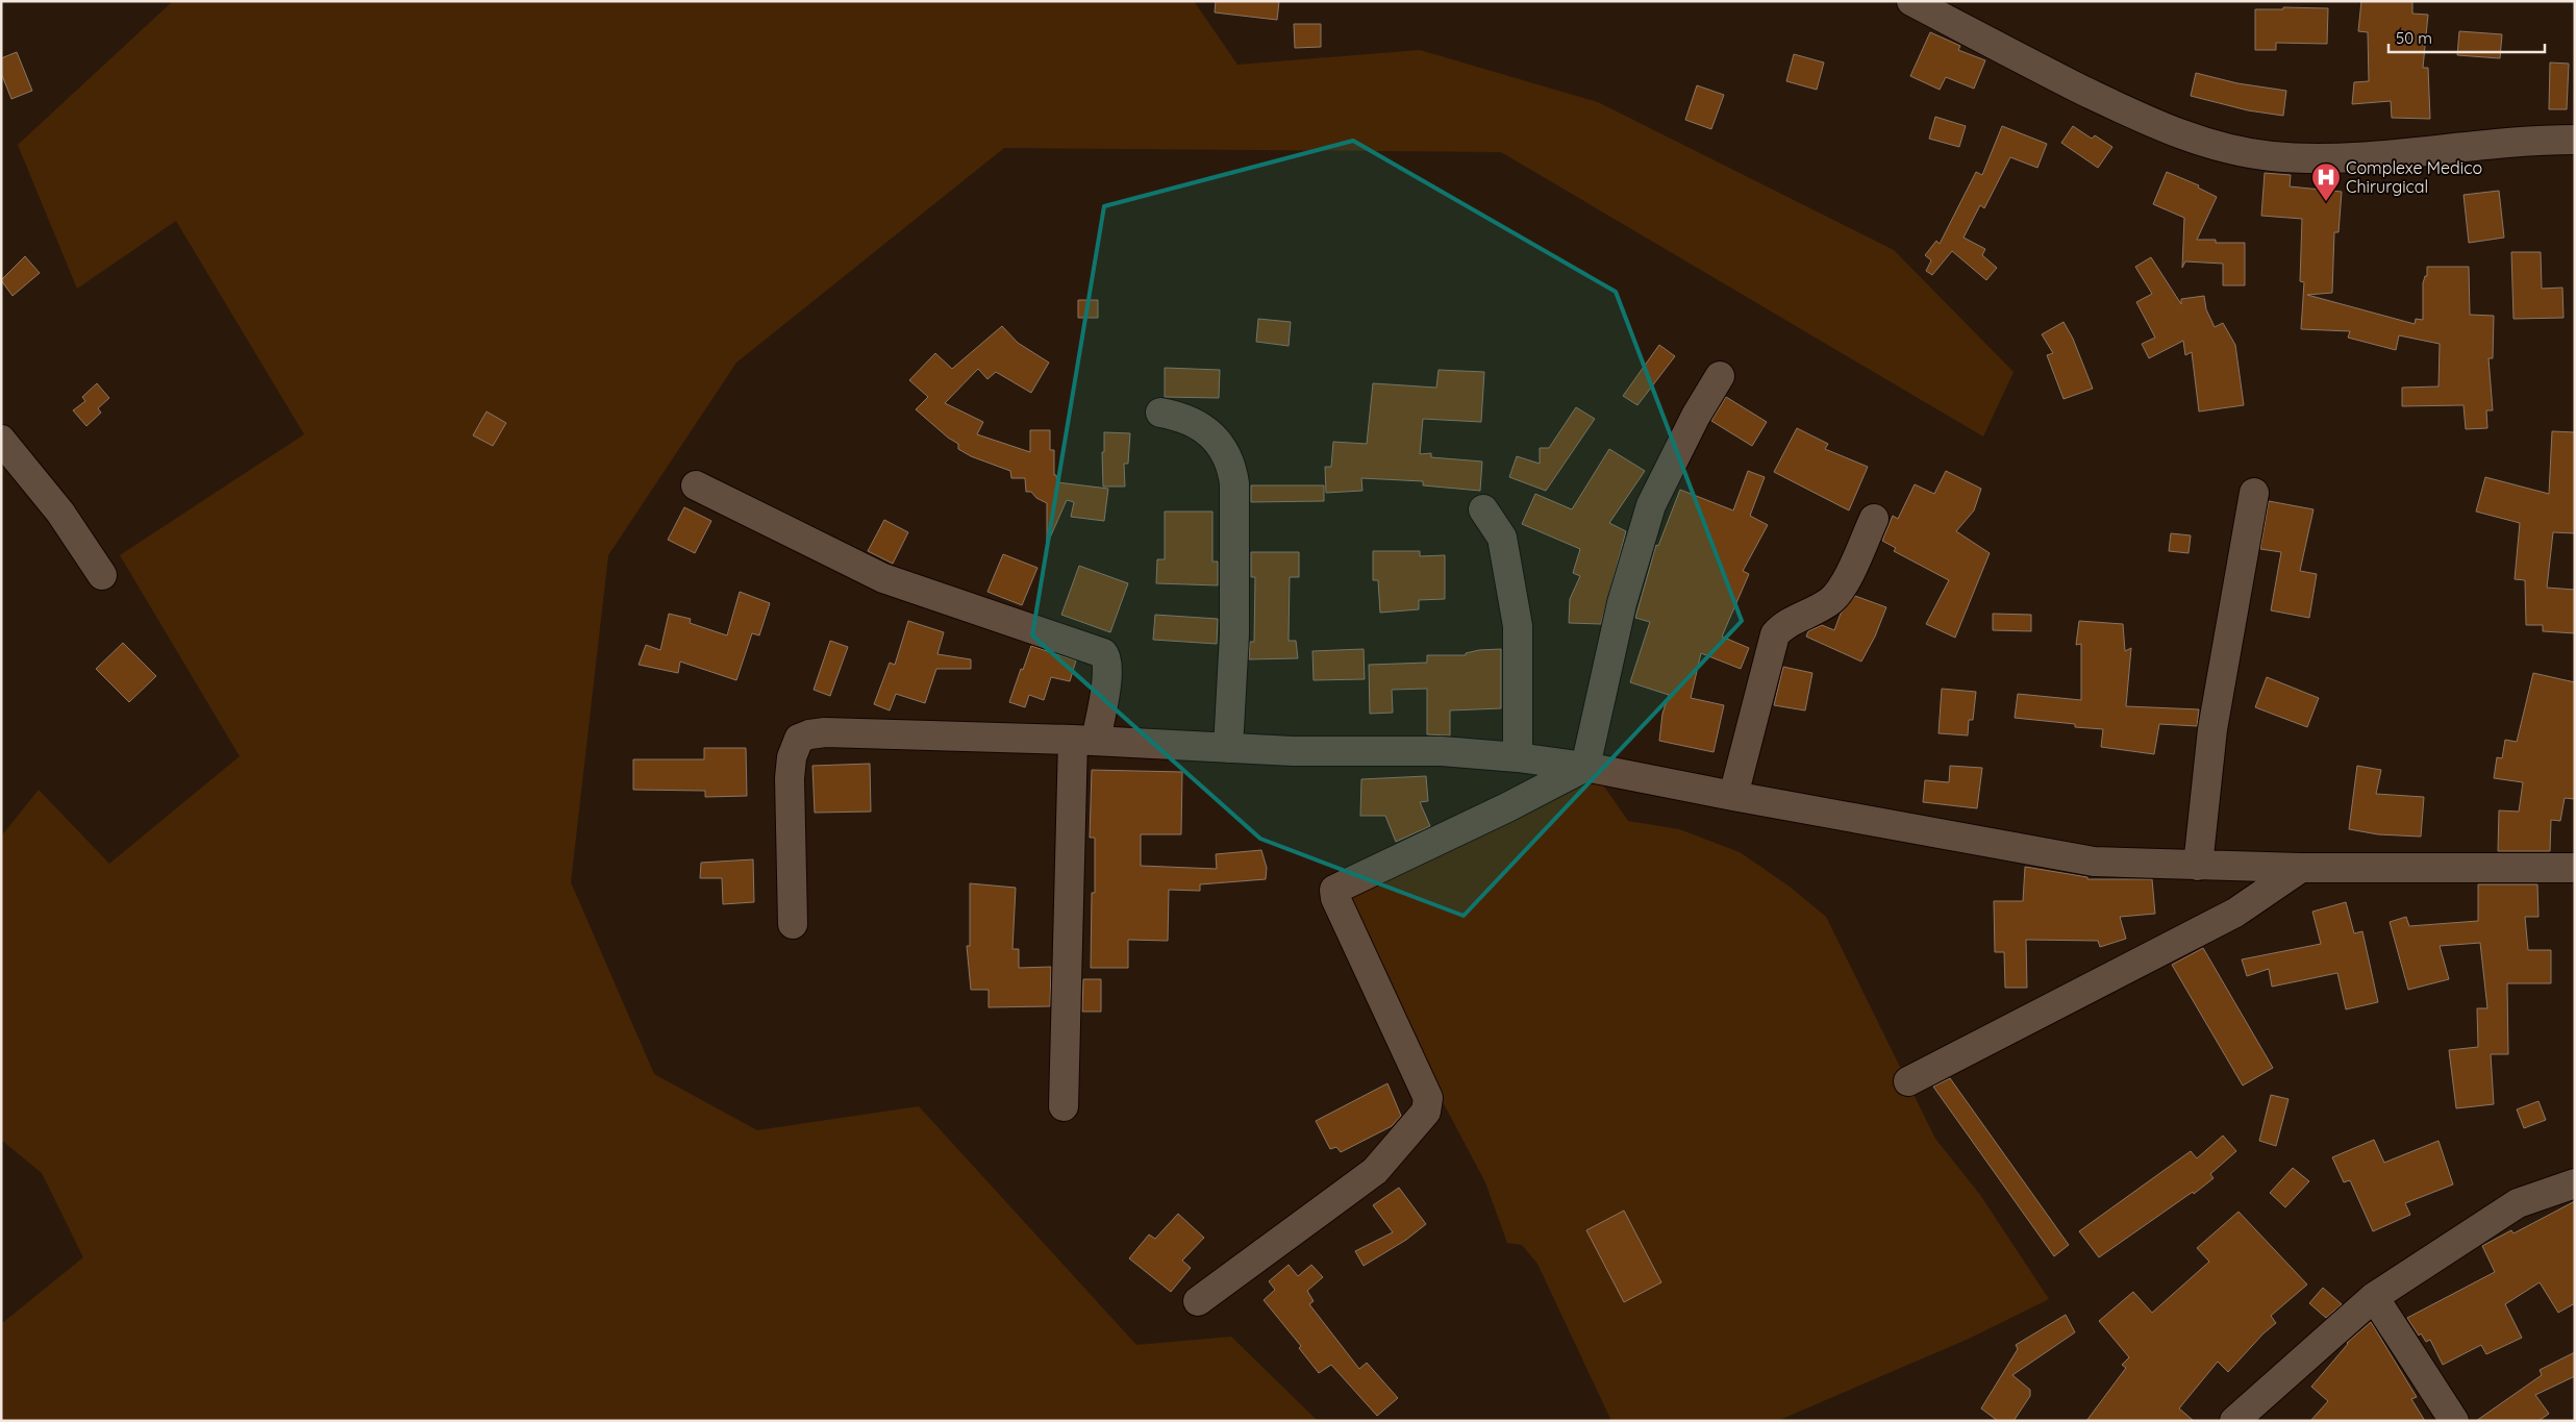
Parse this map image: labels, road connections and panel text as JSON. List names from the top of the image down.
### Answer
{
  "places": {
    "hospital": ["Complexe Medico Chirurgical"]
  },
  "scale_bar": "50 m"
}
